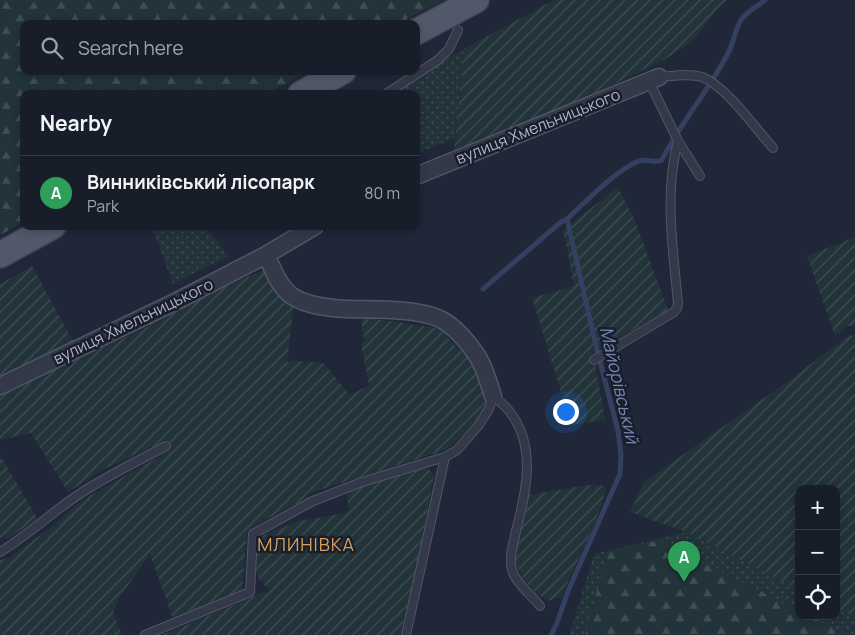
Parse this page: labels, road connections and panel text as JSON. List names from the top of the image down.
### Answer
{
  "streets": {
    "street": ["вулиця Хмельницького"]
  },
  "districts": ["МЛИНІВКА"],
  "water": ["Майорівський"],
  "page": {
    "search": "Search here",
    "heading": "Nearby",
    "list": [
      {
        "mark": "A",
        "name": "Винниківський лісопарк",
        "note": "Park",
        "value": "80 m"
      }
    ],
    "map_buttons": ["+", "−"],
    "pins": "A"
  }
}
